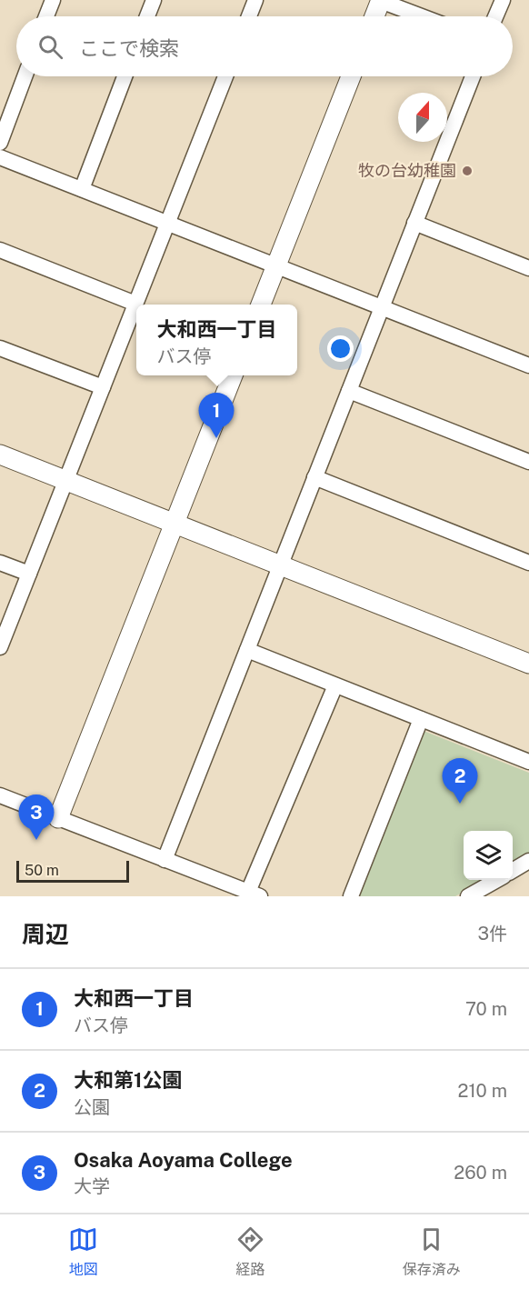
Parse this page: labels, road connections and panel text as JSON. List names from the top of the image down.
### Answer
{
  "places": ["牧の台幼稚園"],
  "scale_bar": "50 m",
  "north": "top",
  "page": {
    "search": "ここで検索",
    "popup": ["大和西一丁目", "バス停"],
    "pins": ["1", "2", "3"],
    "scale": "50 m",
    "heading": ["周辺", "3件"],
    "list": [
      {
        "mark": "1",
        "name": "大和西一丁目",
        "note": "バス停",
        "value": "70 m"
      },
      {
        "mark": "2",
        "name": "大和第1公園",
        "note": "公園",
        "value": "210 m"
      },
      {
        "mark": "3",
        "name": "Osaka Aoyama College",
        "note": "大学",
        "value": "260 m"
      }
    ],
    "nav": ["地図", "経路", "保存済み"]
  }
}
